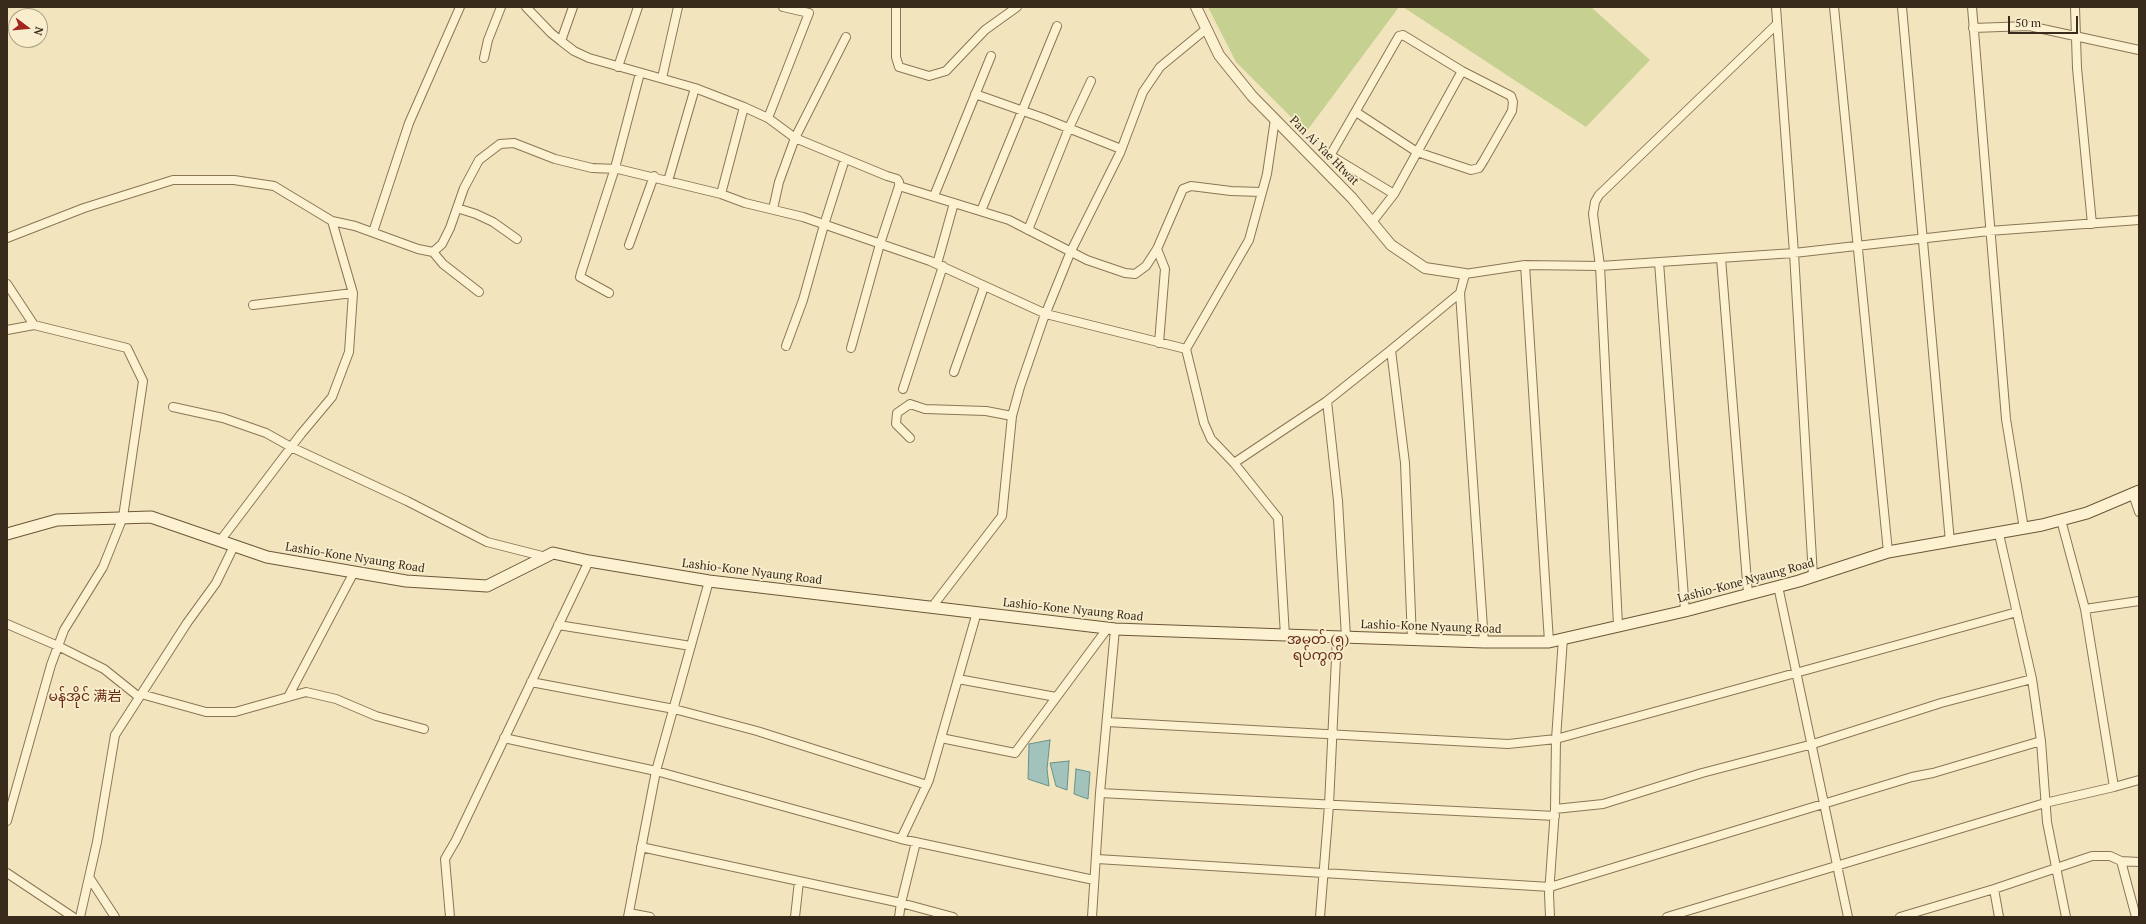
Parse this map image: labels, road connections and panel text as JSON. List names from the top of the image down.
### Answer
{
  "streets": {
    "main road": ["Lashio-Kone Nyaung Road"],
    "street": ["Pan Ai Yae Htwat"]
  },
  "districts": ["အမှတ် (၅) ရပ်ကွက်", "မန်အိုင် 满岩"],
  "scale_bar": "50 m",
  "north": "right"
}
